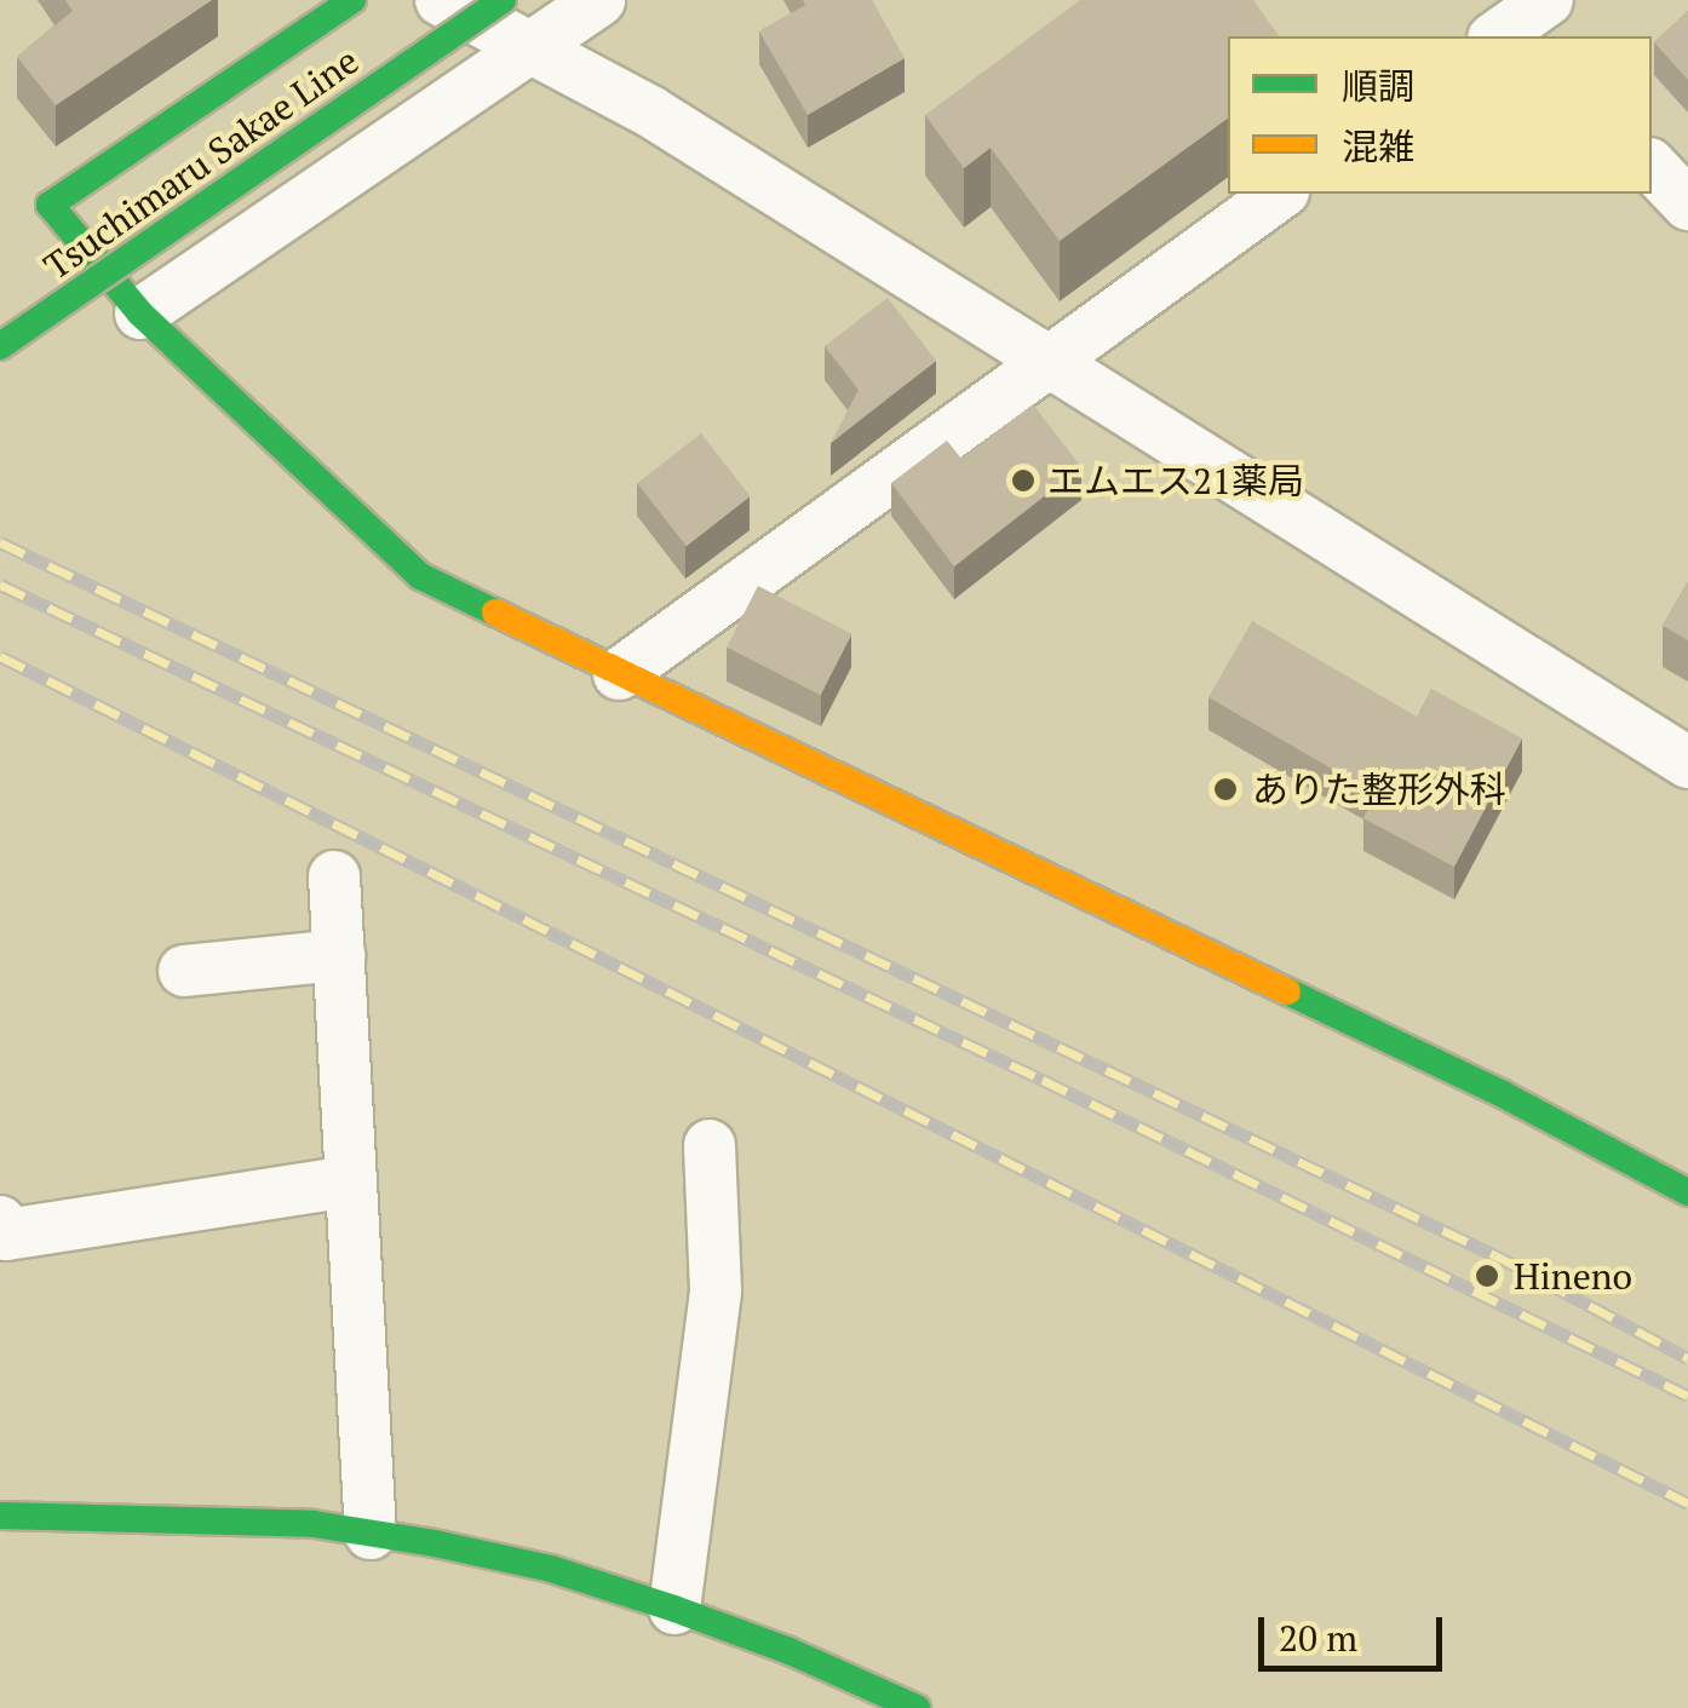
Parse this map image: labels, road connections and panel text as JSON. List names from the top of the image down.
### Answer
{
  "streets": {
    "street": ["Tsuchimaru Sakae Line"]
  },
  "places": ["エムエス21薬局", "ありた整形外科", "Hineno"],
  "legend": ["順調", "混雑"],
  "scale_bar": "20 m"
}
